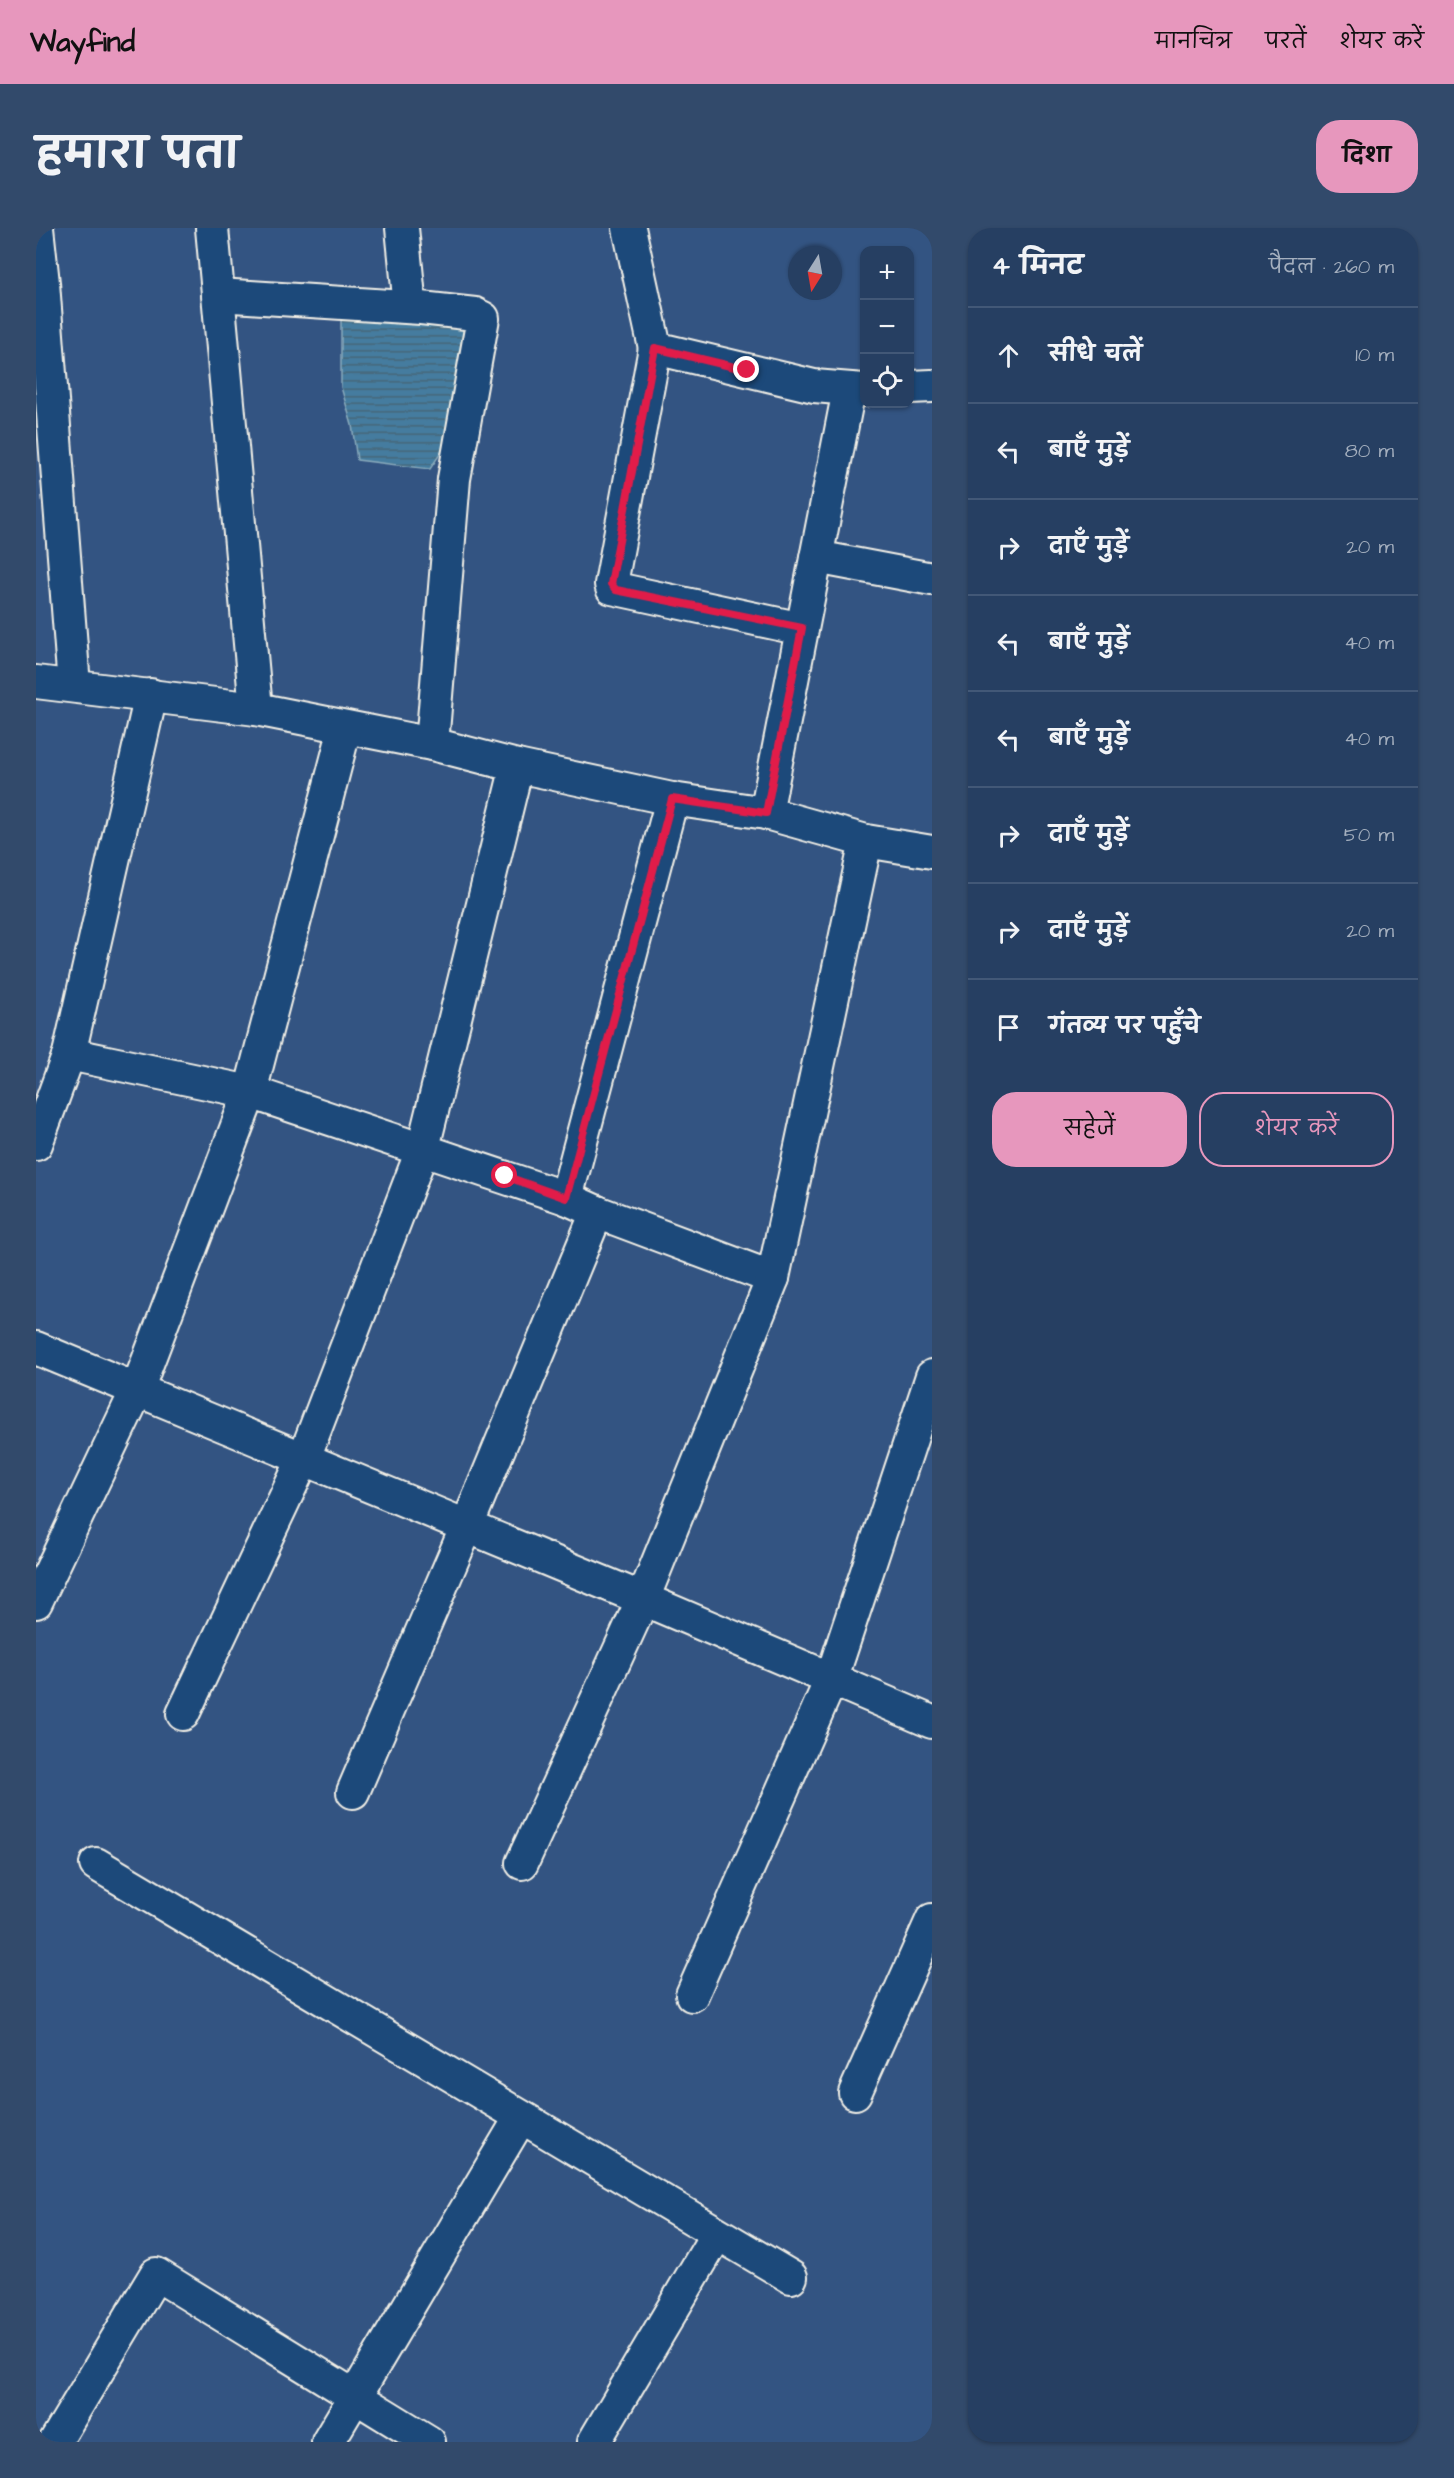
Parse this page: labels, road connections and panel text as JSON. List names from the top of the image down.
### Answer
{
  "north": "bottom",
  "page": {
    "header": "Wayfind",
    "nav": ["मानचित्र", "परतें", "शेयर करें"],
    "title": "हमारा पता",
    "buttons": [
      "दिशा",
      ["सहेजें", "शेयर करें"]
    ],
    "heading": ["4 मिनट", "पैदल · 260 m"],
    "map_buttons": ["+", "−"],
    "list": [
      ["सीधे चलें", "10 m"],
      ["बाएँ मुड़ें", "80 m"],
      ["दाएँ मुड़ें", "20 m"],
      ["बाएँ मुड़ें", "40 m"],
      ["बाएँ मुड़ें", "40 m"],
      ["दाएँ मुड़ें", "50 m"],
      ["दाएँ मुड़ें", "20 m"],
      "गंतव्य पर पहुँचे"
    ]
  }
}
